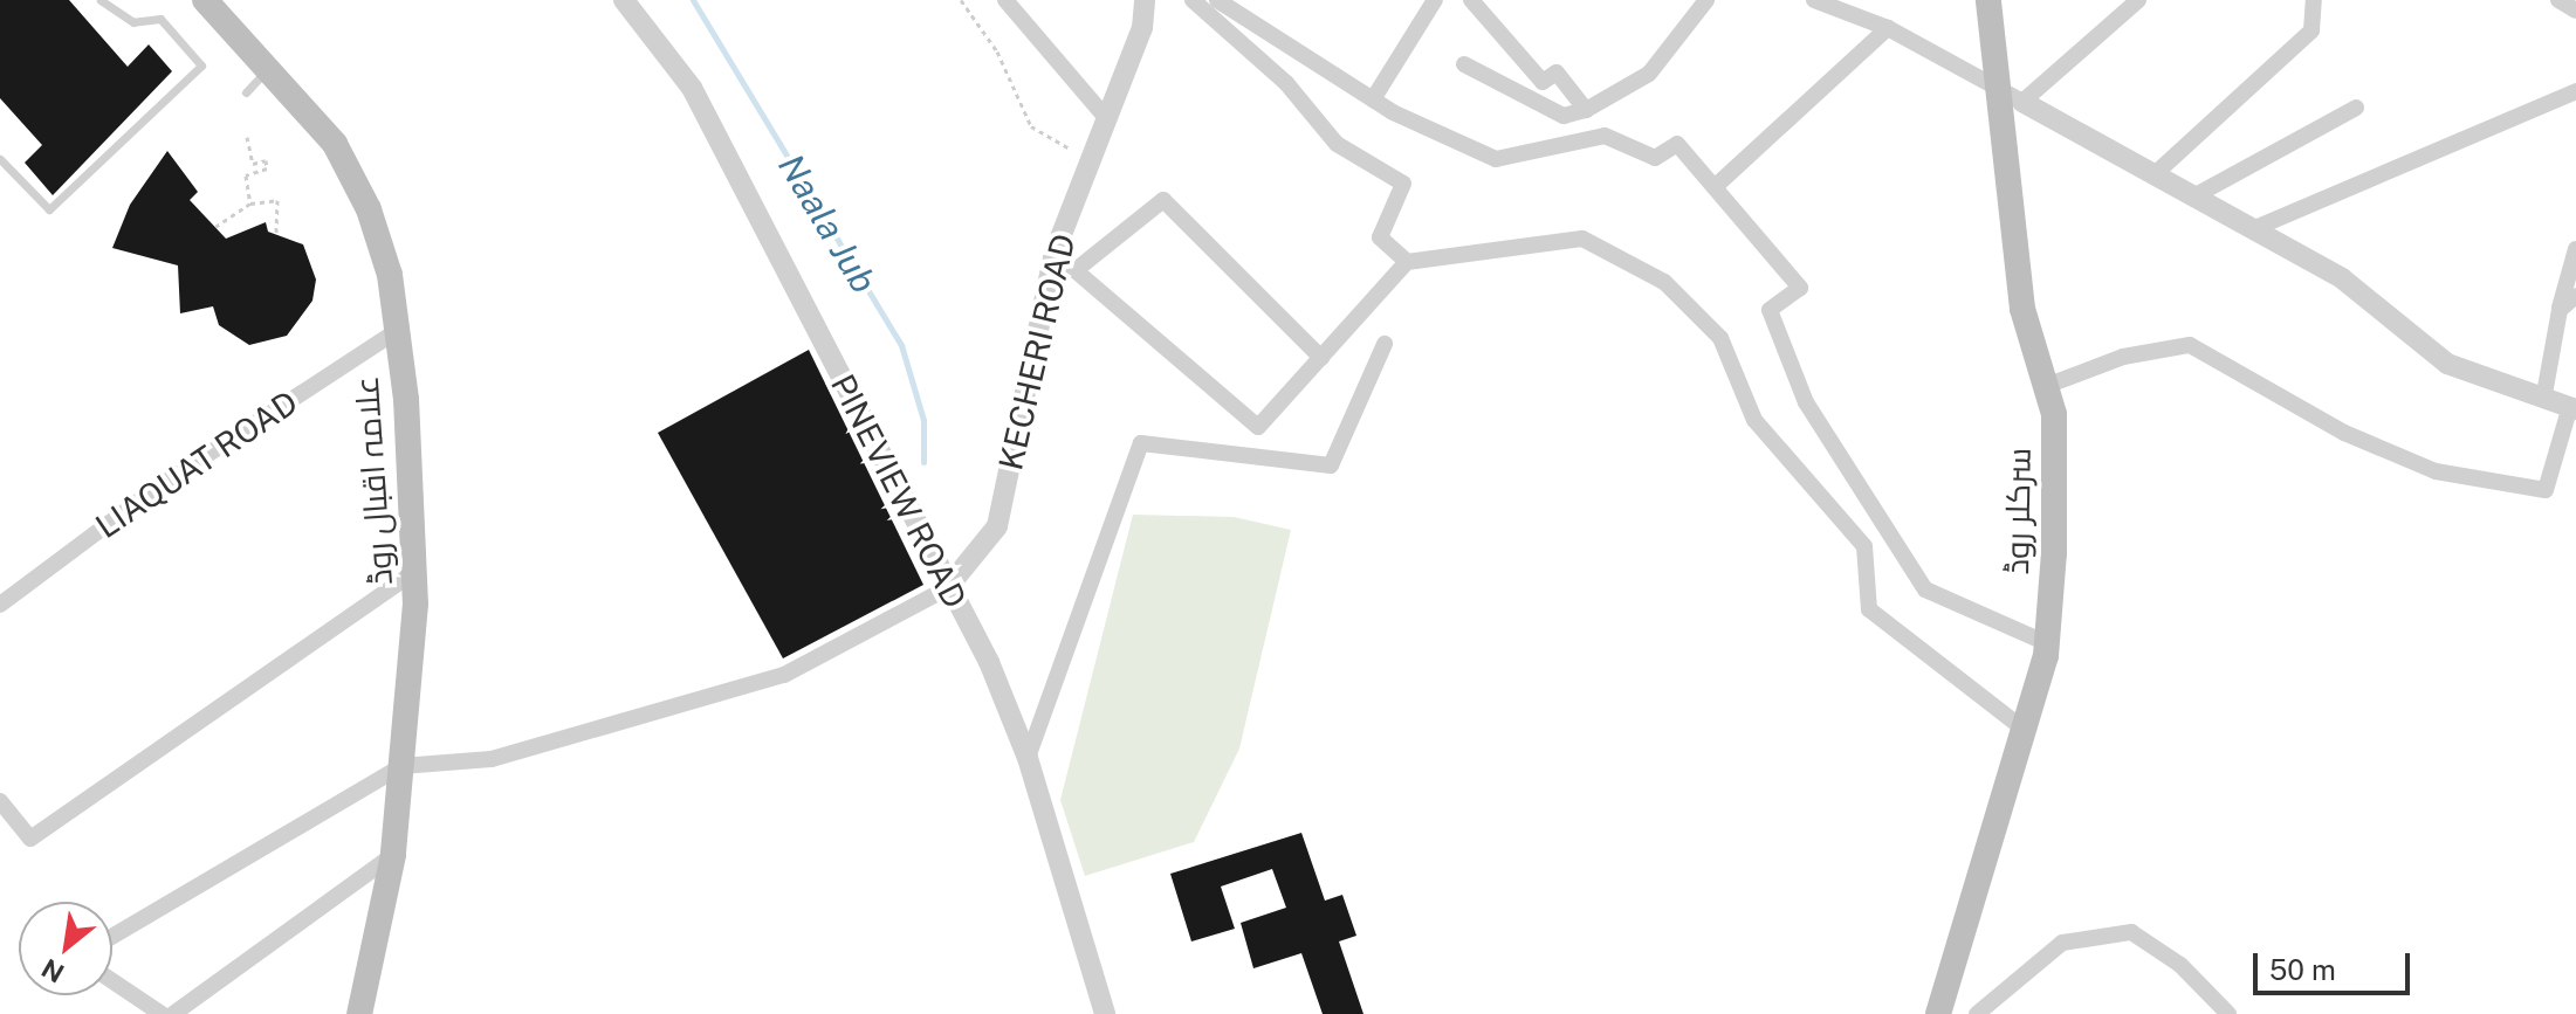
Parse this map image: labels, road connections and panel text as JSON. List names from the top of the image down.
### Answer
{
  "streets": {
    "main road": ["علامہ اقبال روڈ", "سرکلر روڈ"],
    "street": ["KECHERI ROAD", "LIAQUAT ROAD", "PINEVIEW ROAD"]
  },
  "crossings": [
    ["KECHERI ROAD", "PINEVIEW ROAD"],
    ["LIAQUAT ROAD", "علامہ اقبال روڈ"]
  ],
  "water": ["Naala Jub"],
  "scale_bar": "50 m",
  "north": "bottom left"
}
